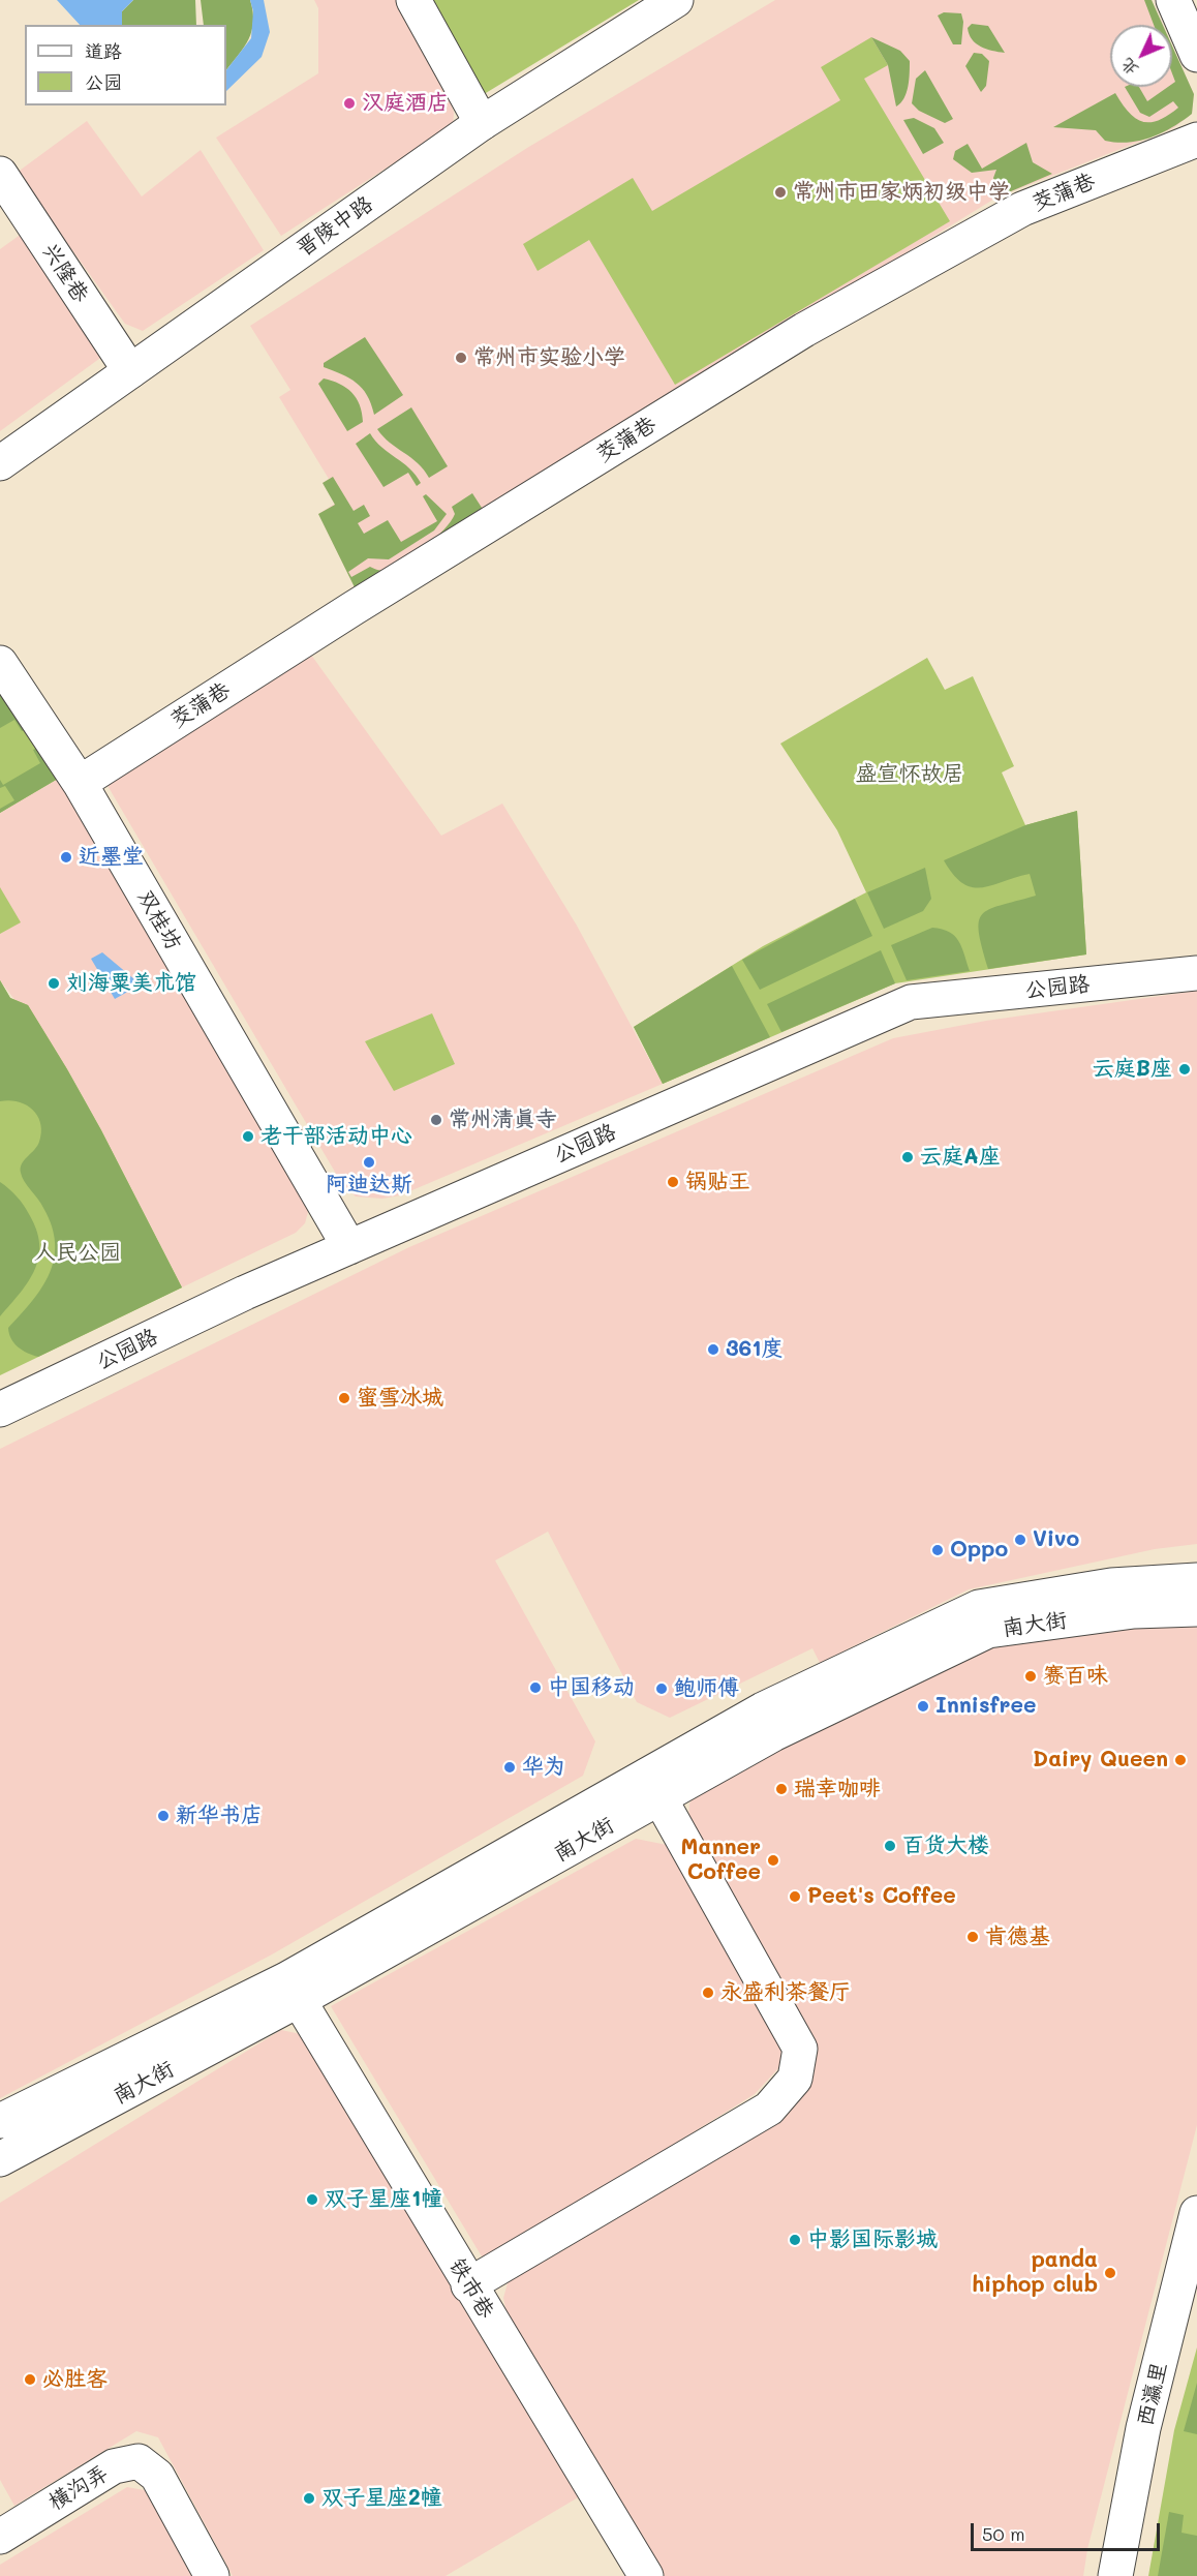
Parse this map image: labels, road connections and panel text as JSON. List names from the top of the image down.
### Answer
{
  "streets": {
    "street": [
      "茭蒲巷",
      "晋陵中路",
      "兴隆巷",
      "双桂坊",
      "公园路",
      "南大街",
      "铁市巷",
      "西瀛里",
      "横沟弄"
    ]
  },
  "crossings": [
    ["茭蒲巷", "双桂坊"],
    ["晋陵中路", "兴隆巷"],
    ["双桂坊", "公园路"],
    ["南大街", "铁市巷"]
  ],
  "parks": ["盛宣怀故居", "人民公园"],
  "places": [
    "汉庭酒店",
    "常州市田家炳初级中学",
    "常州市实验小学",
    "近墨堂",
    "刘海粟美术馆",
    "云庭B座",
    "常州清真寺",
    "老干部活动中心",
    "云庭A座",
    "阿迪达斯",
    "锅贴王",
    "361度",
    "蜜雪冰城",
    "Vivo",
    "Oppo",
    "赛百味",
    "中国移动",
    "鲍师傅",
    "Innisfree",
    "Dairy Queen",
    "华为",
    "瑞幸咖啡",
    "新华书店",
    "百货大楼",
    "Manner Coffee",
    "Peet's Coffee",
    "肯德基",
    "永盛利茶餐厅",
    "双子星座1幢",
    "中影国际影城",
    "panda hiphop club",
    "必胜客",
    "双子星座2幢"
  ],
  "legend": ["道路", "公园"],
  "scale_bar": "50 m",
  "north": "bottom left"
}
